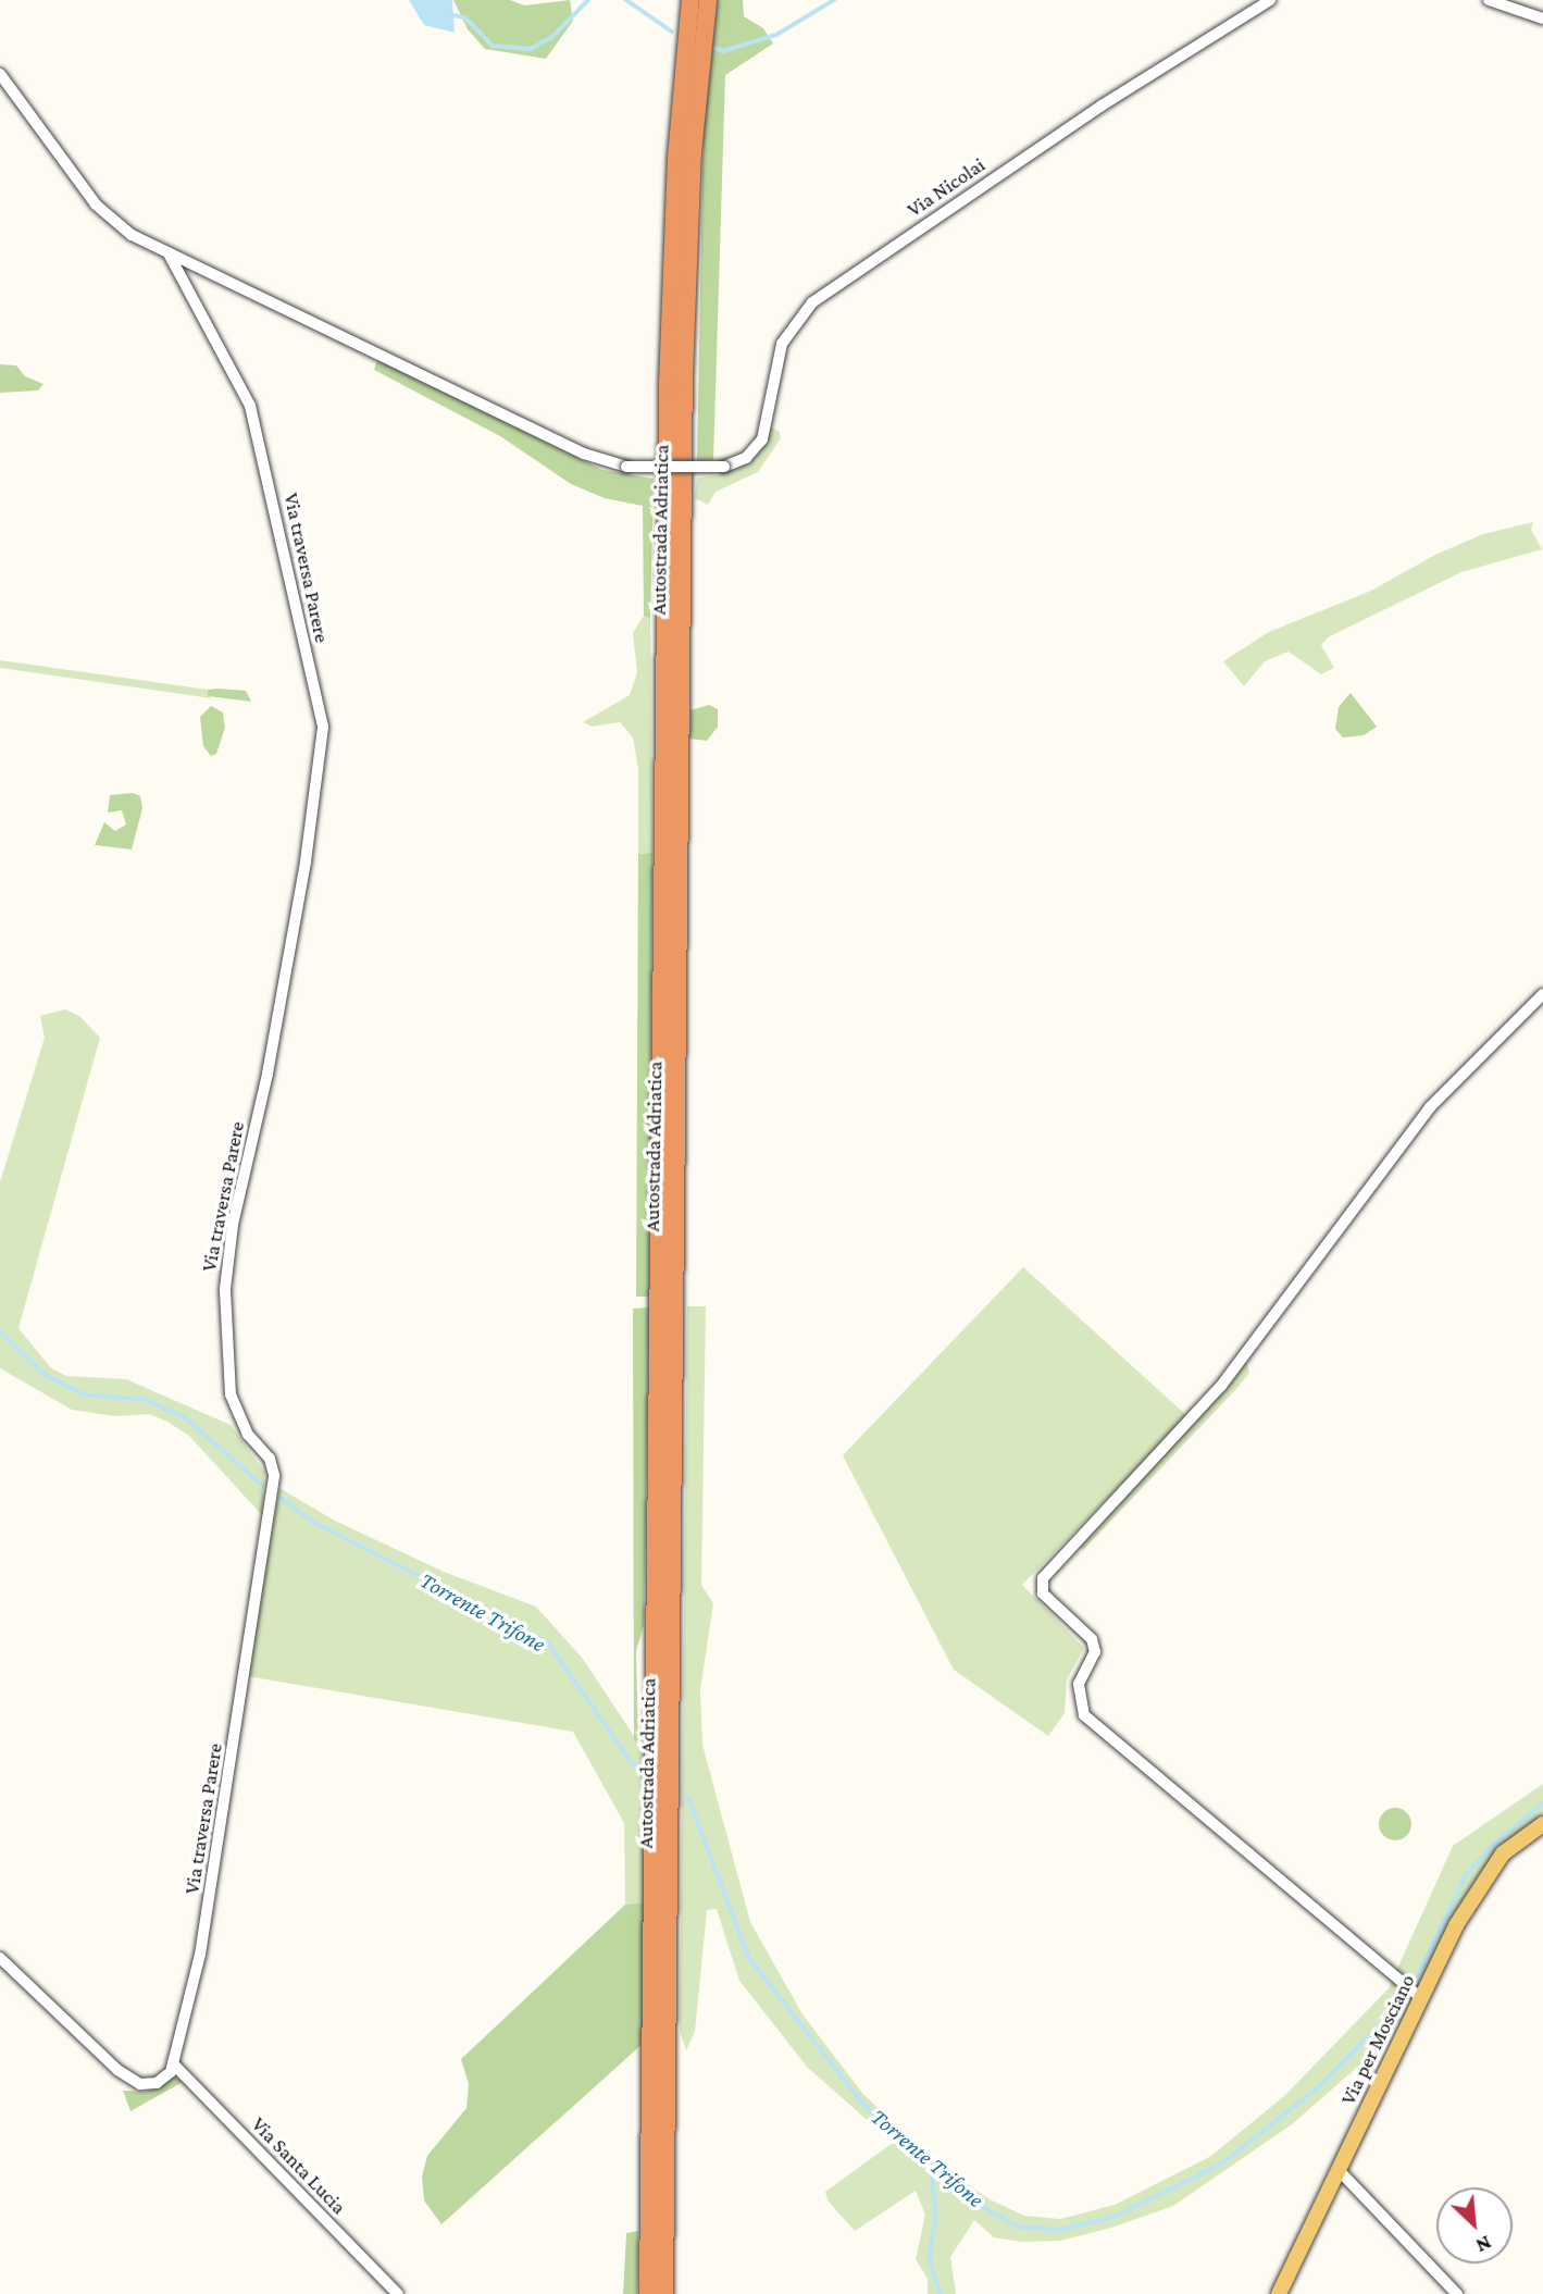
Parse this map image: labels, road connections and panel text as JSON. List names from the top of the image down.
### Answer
{
  "streets": {
    "highway": ["Autostrada Adriatica"],
    "main road": ["Via per Mosciano"],
    "street": ["Via Nicolai", "Via traversa Parere", "Via Santa Lucia"]
  },
  "crossings": [
    ["Via Nicolai", "Via traversa Parere"],
    ["Via traversa Parere", "Via Santa Lucia"]
  ],
  "water": ["Torrente Trifone"],
  "north": "bottom right"
}
